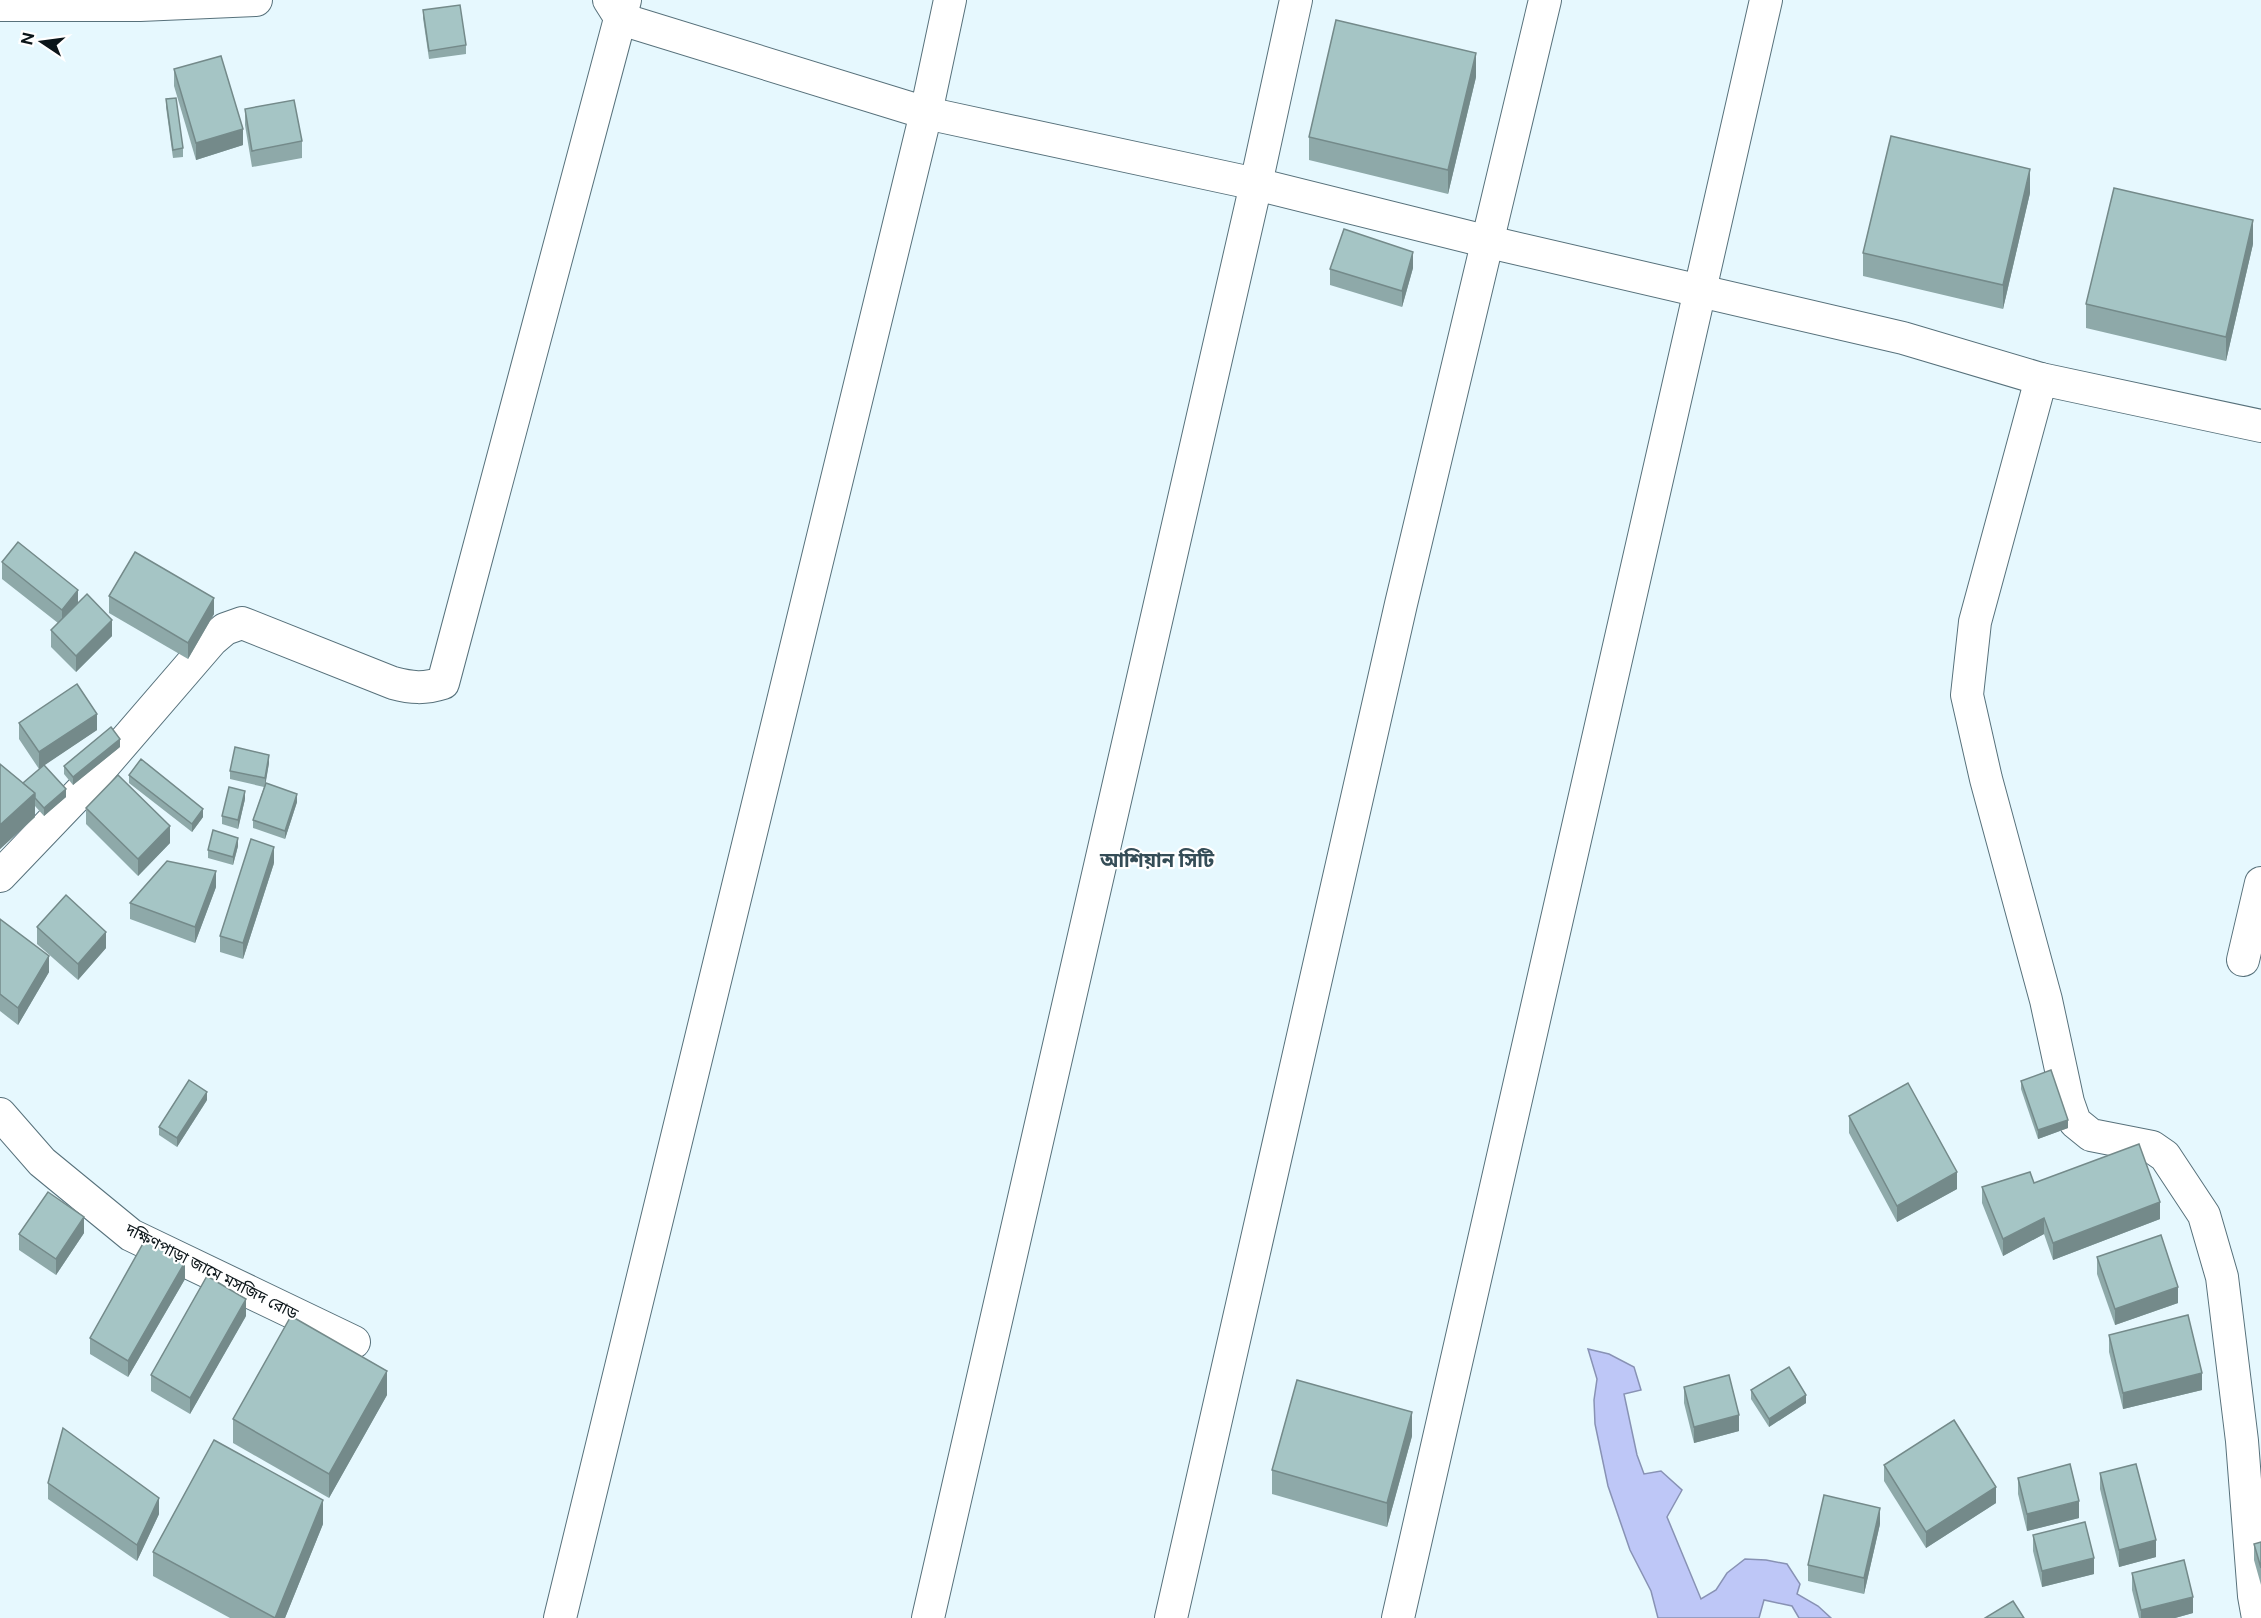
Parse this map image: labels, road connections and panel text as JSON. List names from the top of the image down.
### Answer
{
  "streets": {
    "street": ["দক্ষিণপাড়া জামে মসজিদ রোড"]
  },
  "districts": ["আশিয়ান সিটি"],
  "north": "left"
}
